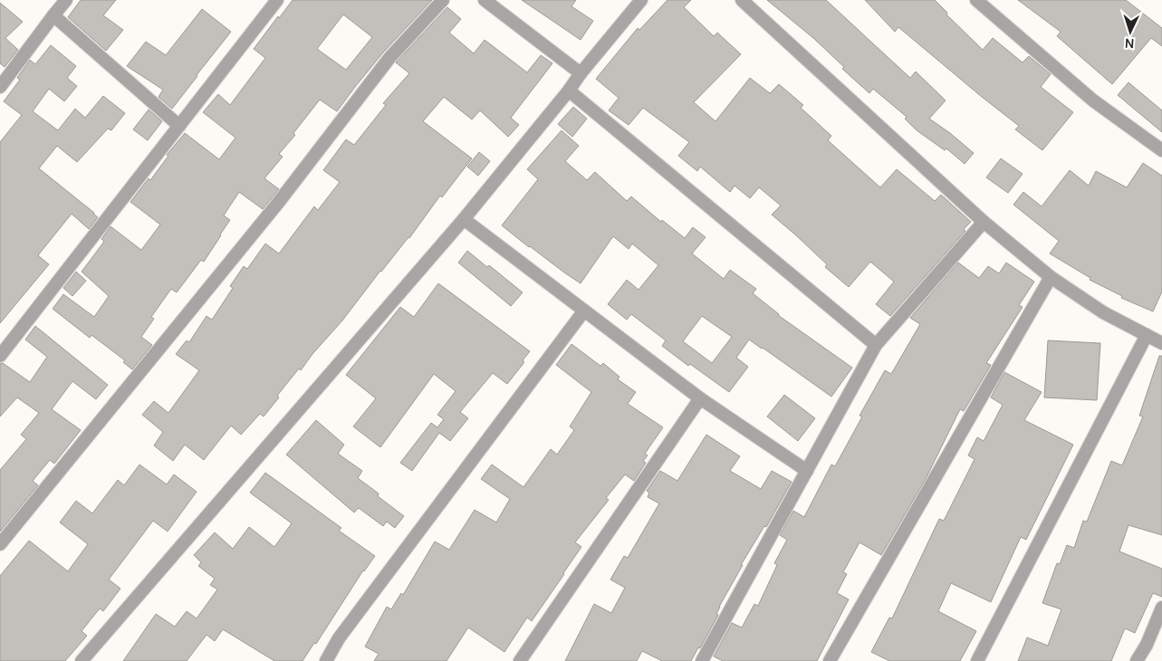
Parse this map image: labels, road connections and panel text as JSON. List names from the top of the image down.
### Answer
{
  "north": "bottom"
}
